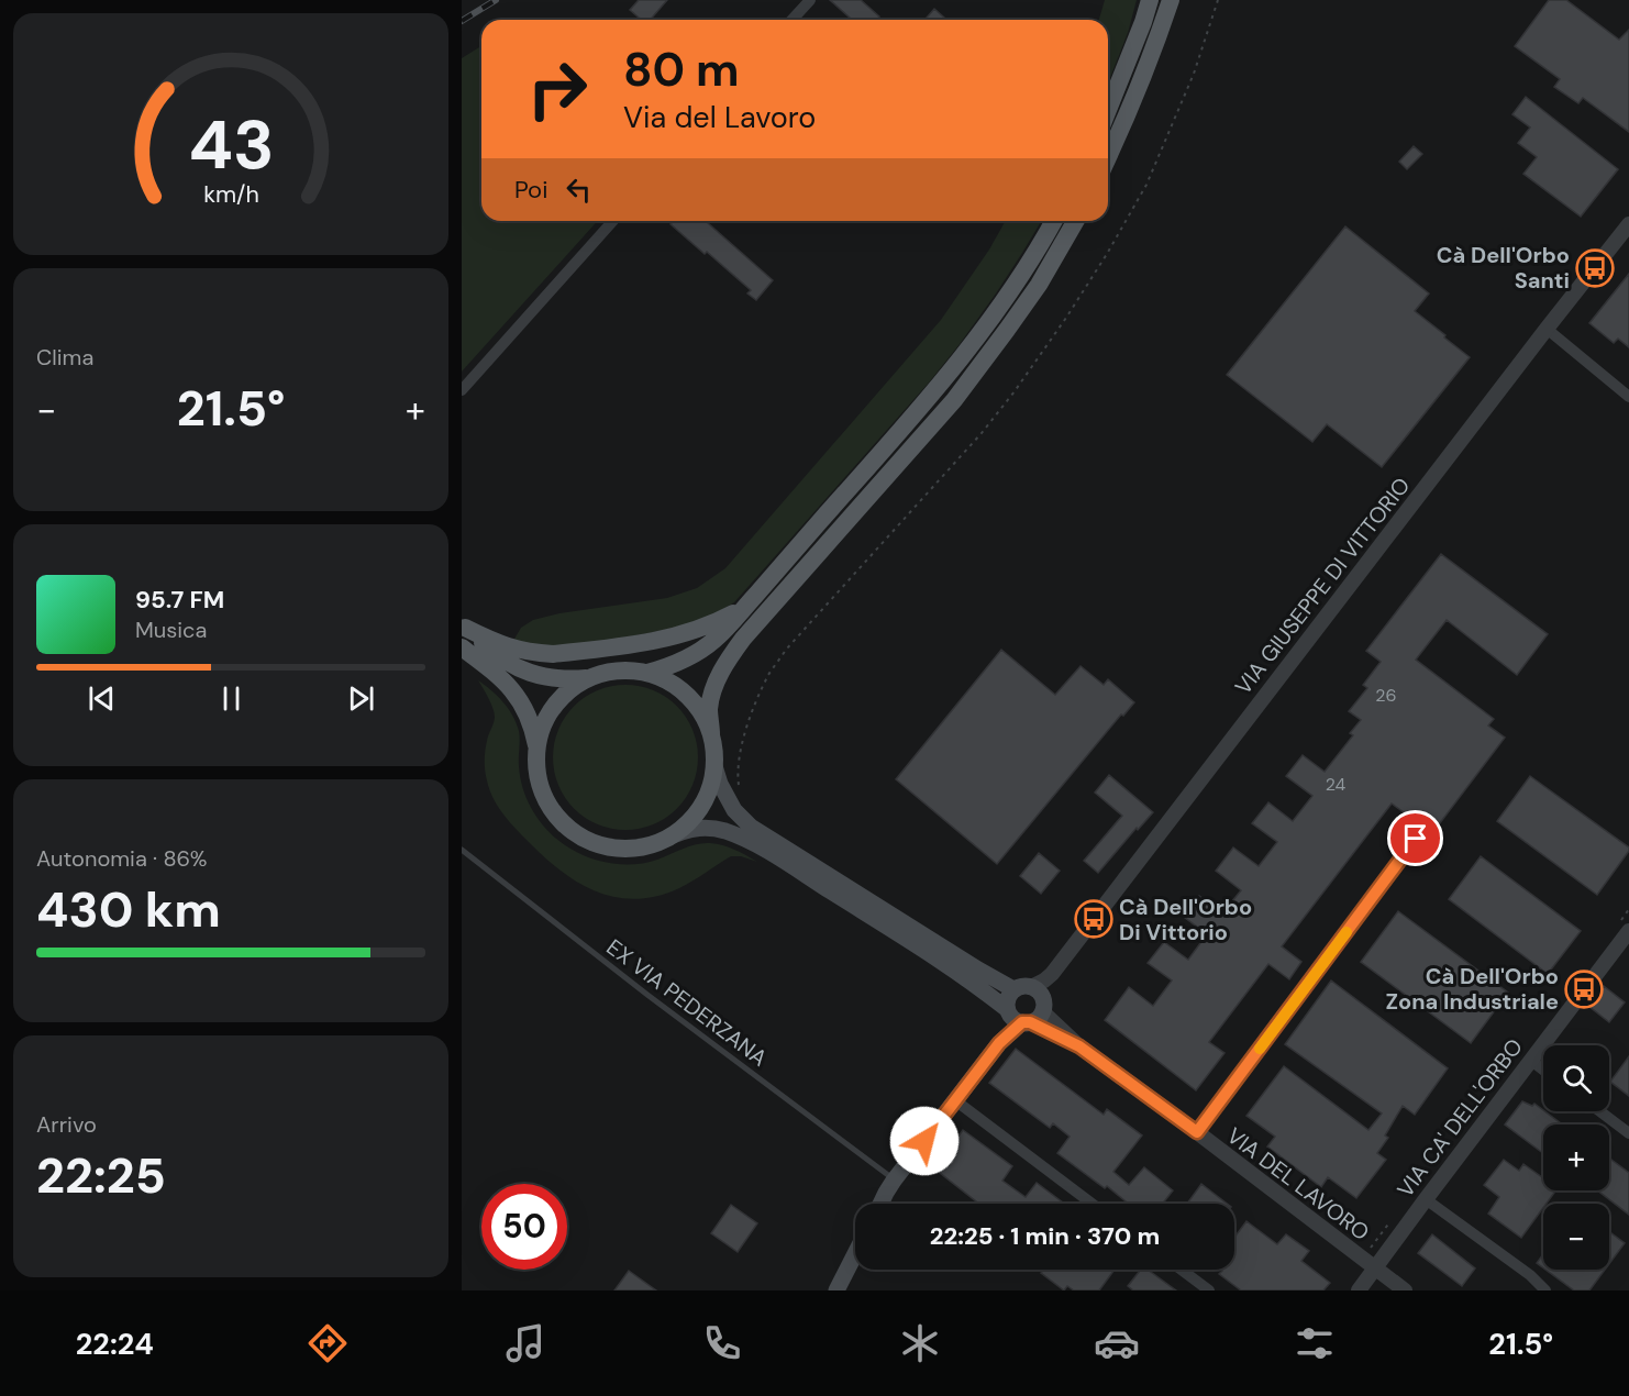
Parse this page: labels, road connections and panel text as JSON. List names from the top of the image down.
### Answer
{
  "streets": {
    "street": ["VIA GIUSEPPE DI VITTORIO", "VIA CA' DELL'ORBO", "VIA DEL LAVORO"],
    "lane": ["EX VIA PEDERZANA"]
  },
  "crossings": [
    ["VIA GIUSEPPE DI VITTORIO", "VIA DEL LAVORO"],
    ["VIA CA' DELL'ORBO", "VIA DEL LAVORO"]
  ],
  "places": {
    "bus stop": ["Cà Dell'Orbo Santi", "Cà Dell'Orbo Di Vittorio", "Cà Dell'Orbo Zona Industriale"]
  },
  "house_numbers": ["26", "24"],
  "page": {
    "turn": ["80 m", "Via del Lavoro"],
    "then": "Poi",
    "tile": [
      "Clima",
      ["Autonomia · 86%", "430 km"],
      ["Arrivo", "22:25"]
    ],
    "heat": ["−", "21.5°", "+"],
    "song": ["95.7 FM", "Musica"],
    "map_buttons": ["+", "−"],
    "limit": "50",
    "trip": "22:25 · 1 min · 370 m",
    "tabs": ["22:24", "21.5°"],
    "gauge": ["43", "km/h"]
  }
}
